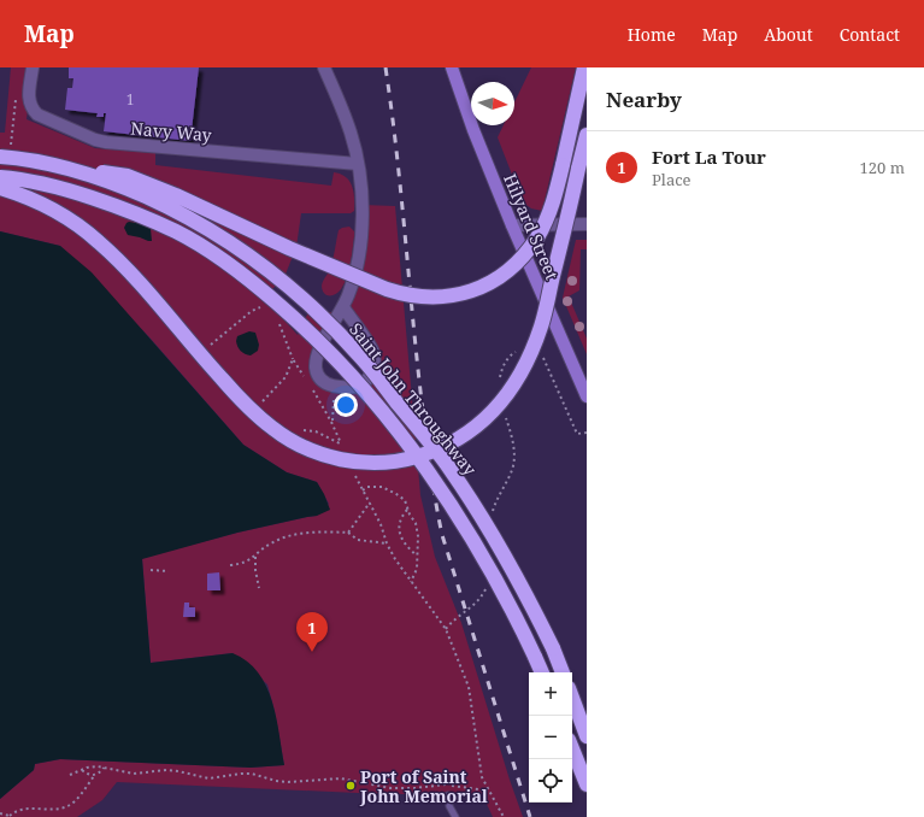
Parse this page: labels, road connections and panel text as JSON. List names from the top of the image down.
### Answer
{
  "streets": {
    "highway": ["Saint John Throughway"],
    "main road": ["Hilyard Street"],
    "street": ["Navy Way"]
  },
  "places": ["Port of Saint John Memorial"],
  "house_numbers": ["1"],
  "north": "right",
  "page": {
    "header": "Map",
    "nav": [
      "Home",
      "Map",
      "About",
      "Contact"
    ],
    "heading": "Nearby",
    "list": [
      {
        "mark": "1",
        "name": "Fort La Tour",
        "note": "Place",
        "value": "120 m"
      }
    ],
    "pins": "1",
    "map_buttons": ["+", "−"]
  }
}
